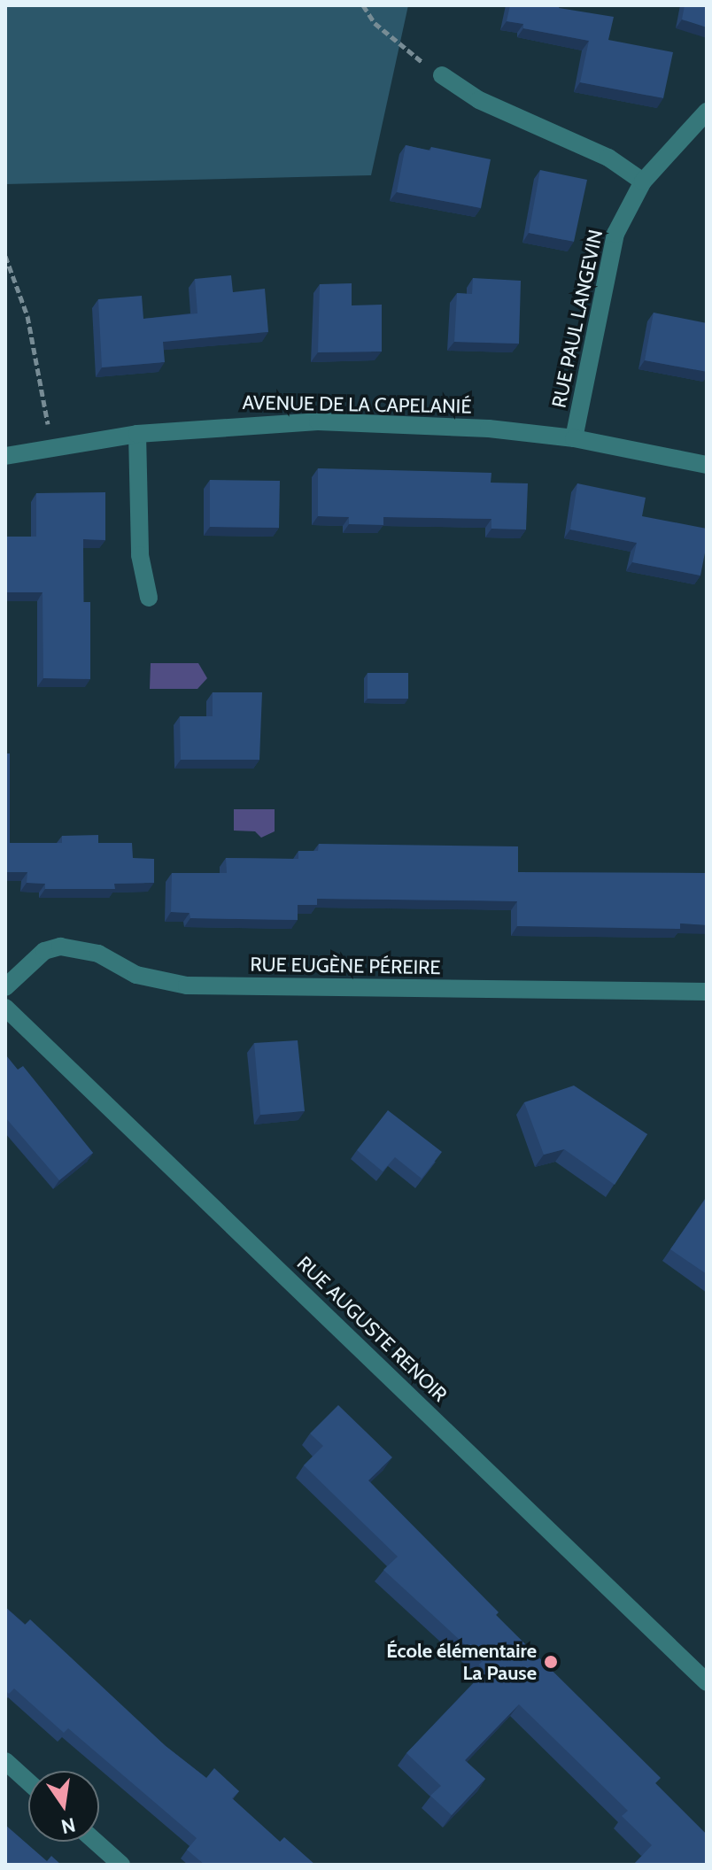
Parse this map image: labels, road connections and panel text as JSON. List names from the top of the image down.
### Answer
{
  "streets": {
    "street": [
      "RUE PAUL LANGEVIN",
      "AVENUE DE LA CAPELANIÉ",
      "RUE EUGÈNE PÉREIRE",
      "RUE AUGUSTE RENOIR"
    ]
  },
  "crossings": [
    ["RUE PAUL LANGEVIN", "AVENUE DE LA CAPELANIÉ"]
  ],
  "places": ["École élémentaire La Pause"],
  "north": "bottom"
}
